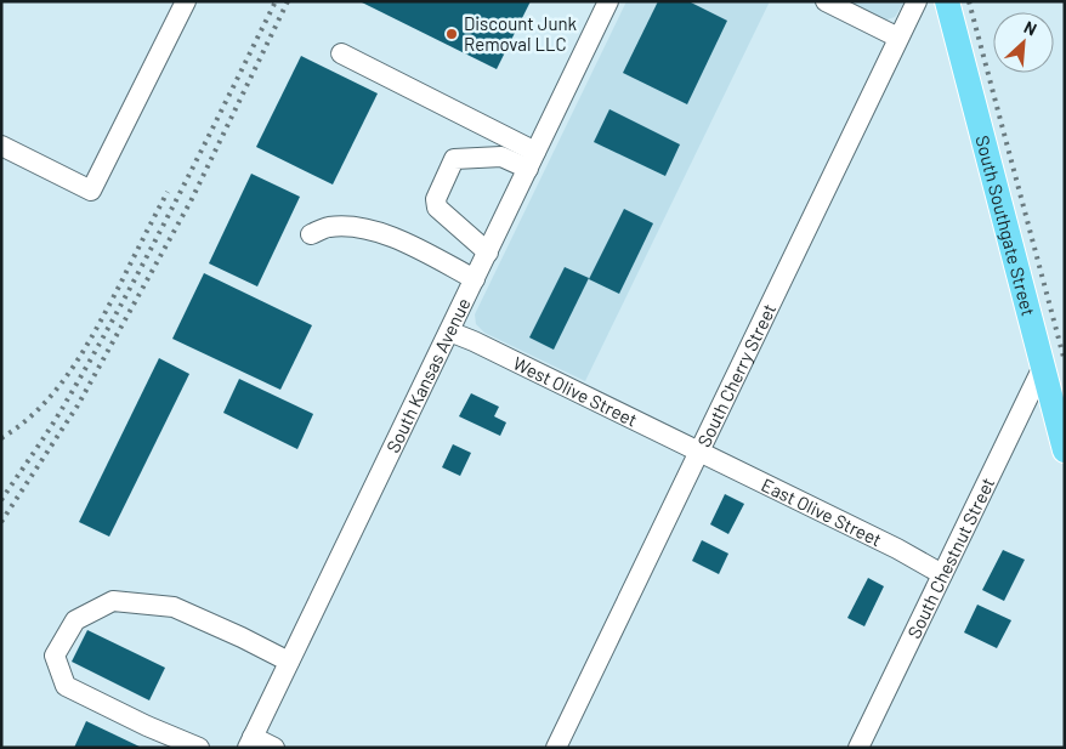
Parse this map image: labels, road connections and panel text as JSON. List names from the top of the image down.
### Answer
{
  "streets": {
    "main road": ["South Southgate Street"],
    "street": [
      "South Kansas Avenue",
      "South Cherry Street",
      "West Olive Street",
      "East Olive Street",
      "South Chestnut Street"
    ]
  },
  "crossings": [
    ["South Southgate Street", "South Chestnut Street"],
    ["South Kansas Avenue", "West Olive Street"],
    ["South Cherry Street", "West Olive Street"],
    ["South Cherry Street", "East Olive Street"],
    ["West Olive Street", "East Olive Street"],
    ["East Olive Street", "South Chestnut Street"]
  ],
  "places": ["Discount Junk Removal LLC"],
  "north": "top right"
}
